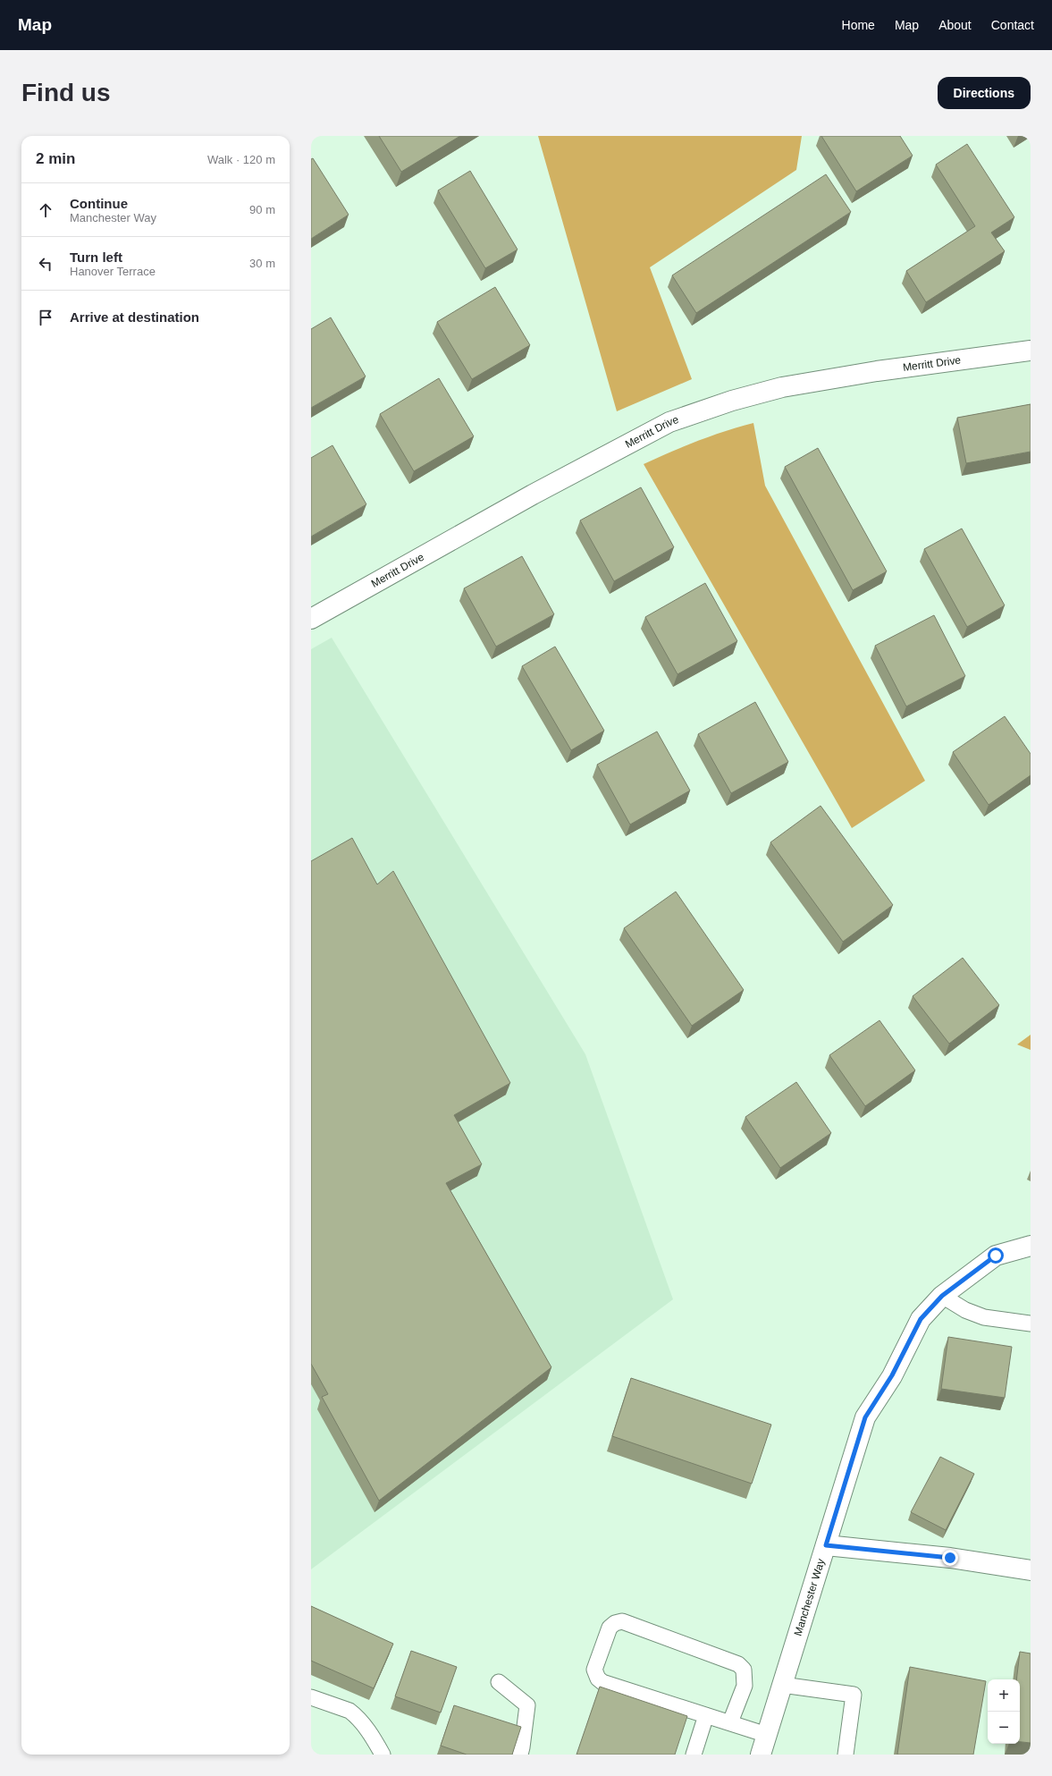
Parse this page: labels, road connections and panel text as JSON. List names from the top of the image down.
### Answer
{
  "streets": {
    "street": ["Merritt Drive", "Manchester Way"]
  },
  "page": {
    "header": "Map",
    "nav": [
      "Home",
      "Map",
      "About",
      "Contact"
    ],
    "buttons": "Directions",
    "title": "Find us",
    "heading": ["2 min", "Walk · 120 m"],
    "list": [
      ["Continue", "Manchester Way", "90 m"],
      ["Turn left", "Hanover Terrace", "30 m"],
      "Arrive at destination"
    ],
    "map_buttons": ["+", "−"]
  }
}
